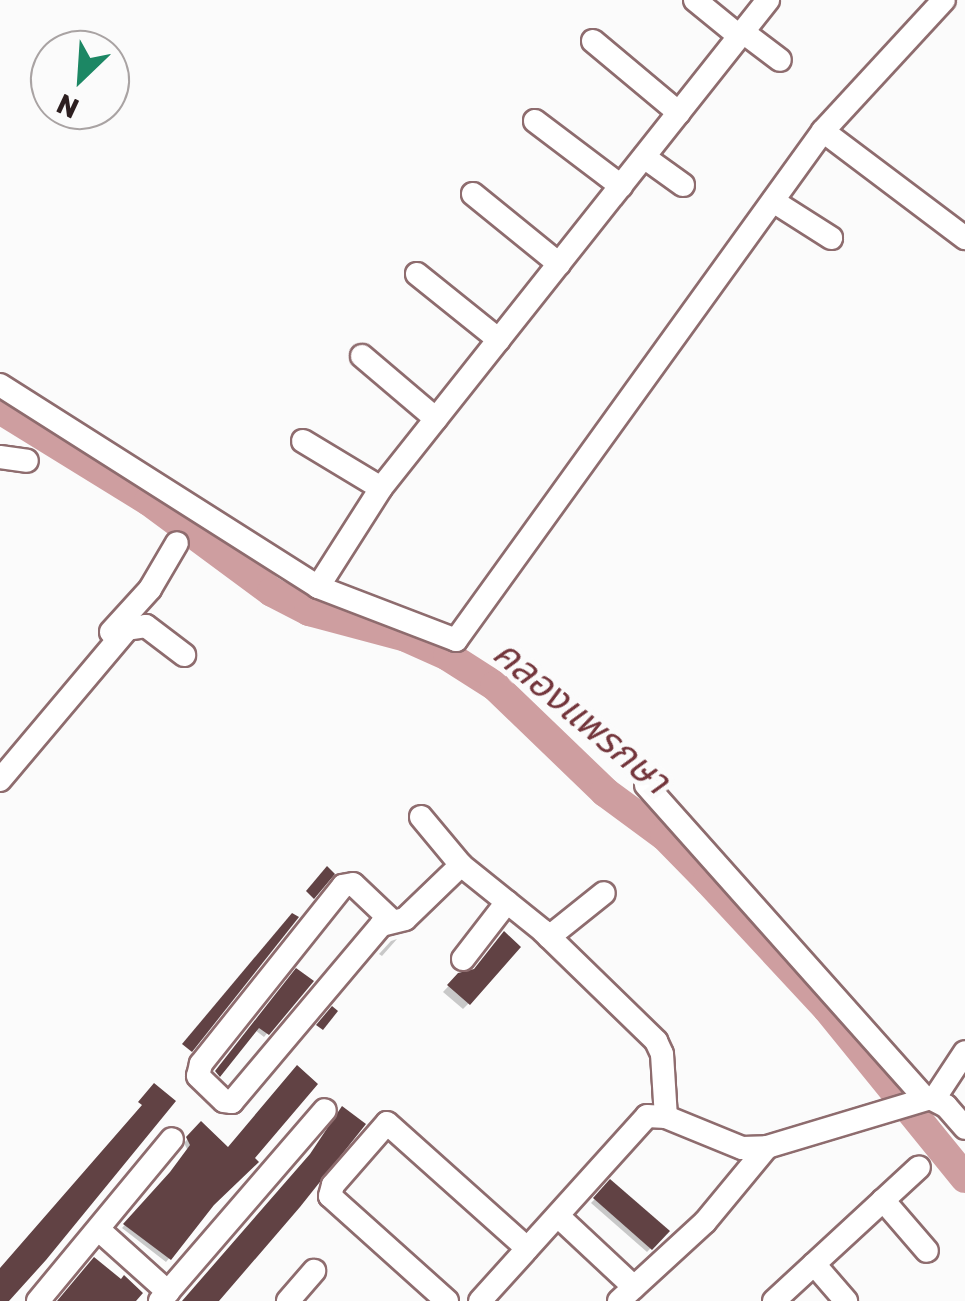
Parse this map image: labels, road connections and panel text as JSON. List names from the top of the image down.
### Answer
{
  "water": ["คลองแพรกษา"],
  "north": "bottom left"
}
